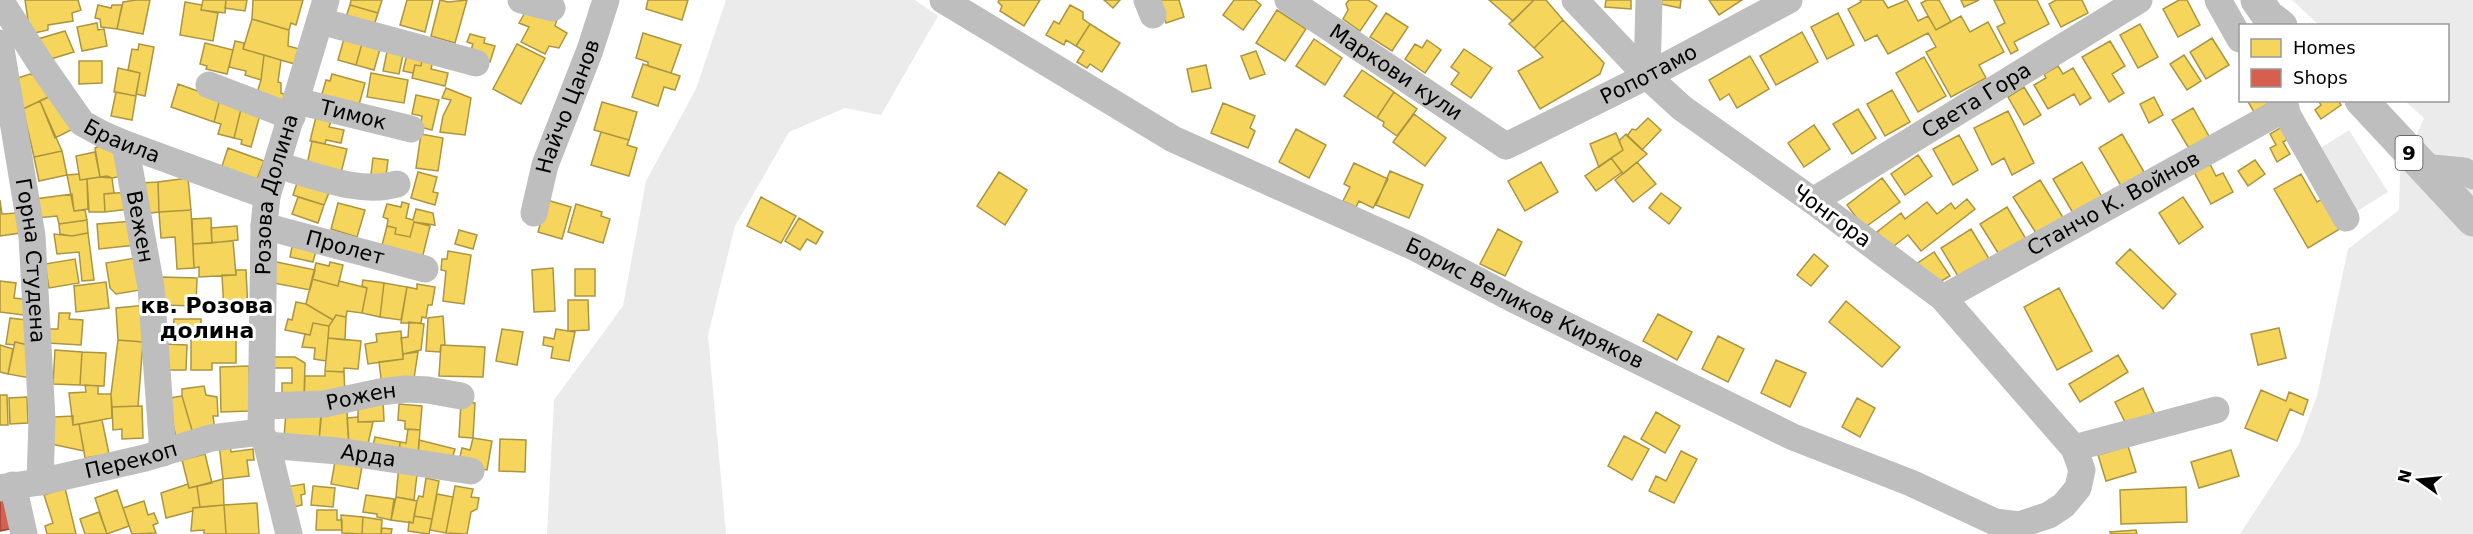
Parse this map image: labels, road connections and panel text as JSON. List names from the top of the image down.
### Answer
{
  "streets": {
    "main road": ["9"],
    "street": [
      "Маркови кули",
      "Ропотамо",
      "Света Гора",
      "Найчо Цанов",
      "Тимок",
      "Браила",
      "Розова Долина",
      "Станчо К. Войнов",
      "Чонгора",
      "Вежен",
      "Пролет",
      "Горна Студена",
      "Борис Великов Киряков",
      "Рожен",
      "Арда",
      "Перекоп"
    ]
  },
  "crossings": [
    ["Маркови кули", "Ропотамо"],
    ["Ропотамо", "Чонгора"],
    ["Света Гора", "Чонгора"],
    ["Тимок", "Розова Долина"],
    ["Браила", "Розова Долина"],
    ["Браила", "Вежен"],
    ["Розова Долина", "Пролет"],
    ["Розова Долина", "Рожен"],
    ["Розова Долина", "Арда"],
    ["Розова Долина", "Перекоп"],
    ["Станчо К. Войнов", "Чонгора"],
    ["Чонгора", "Борис Великов Киряков"],
    ["Вежен", "Перекоп"],
    ["Горна Студена", "Перекоп"],
    ["Арда", "Перекоп"]
  ],
  "districts": ["кв. Розова долина"],
  "legend": ["Homes", "Shops"],
  "north": "left"
}
